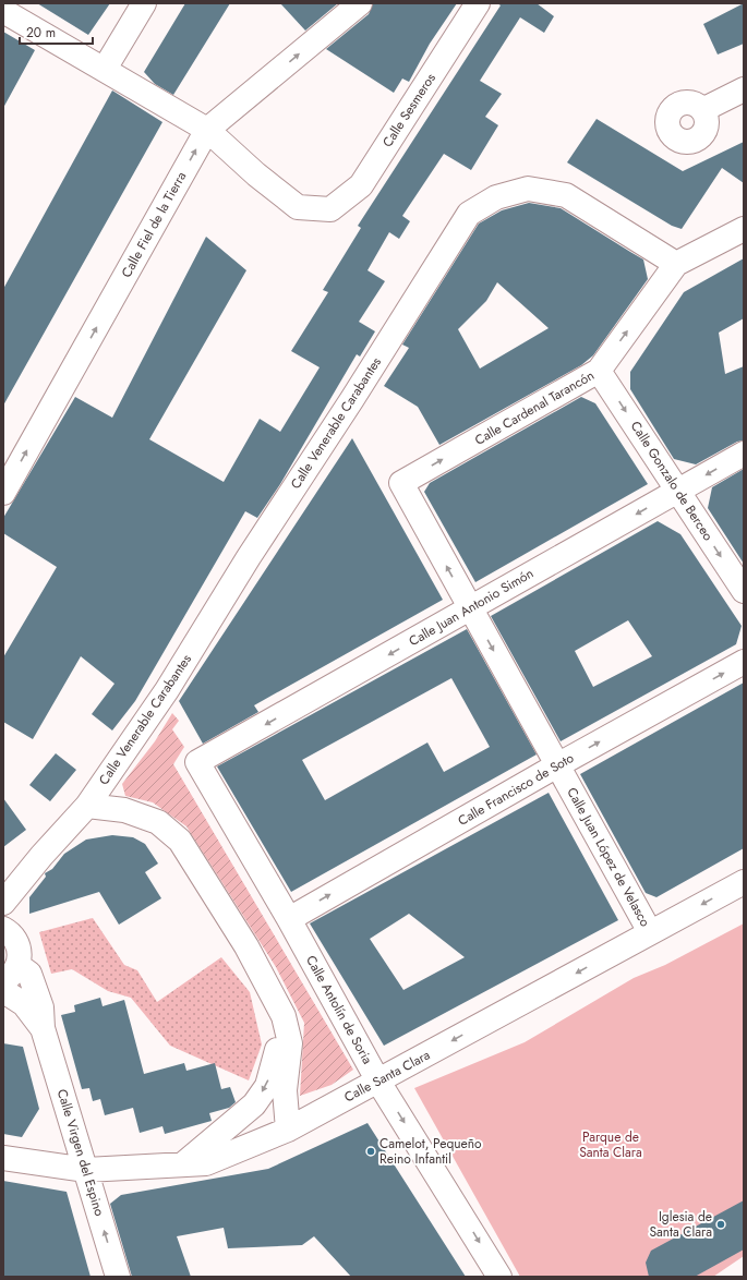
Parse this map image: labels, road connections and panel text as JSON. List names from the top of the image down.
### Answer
{
  "streets": {
    "street": [
      "Calle Sesmeros",
      "Calle Fiel de la Tierra",
      "Calle Cardenal Tarancón",
      "Calle Venerable Carabantes",
      "Calle Gonzalo de Berceo",
      "Calle Juan Antonio Simón",
      "Calle Francisco de Soto",
      "Calle Juan López de Velasco",
      "Calle Antolín de Soria",
      "Calle Santa Clara",
      "Calle Virgen del Espino"
    ]
  },
  "crossings": [
    ["Calle Sesmeros", "Calle Fiel de la Tierra"],
    ["Calle Cardenal Tarancón", "Calle Venerable Carabantes"],
    ["Calle Cardenal Tarancón", "Calle Gonzalo de Berceo"],
    ["Calle Cardenal Tarancón", "Calle Juan López de Velasco"],
    ["Calle Gonzalo de Berceo", "Calle Juan Antonio Simón"],
    ["Calle Juan Antonio Simón", "Calle Juan López de Velasco"],
    ["Calle Juan Antonio Simón", "Calle Antolín de Soria"],
    ["Calle Francisco de Soto", "Calle Juan López de Velasco"],
    ["Calle Francisco de Soto", "Calle Antolín de Soria"],
    ["Calle Juan López de Velasco", "Calle Santa Clara"],
    ["Calle Antolín de Soria", "Calle Santa Clara"],
    ["Calle Santa Clara", "Calle Virgen del Espino"]
  ],
  "one_way": [
    "Calle Fiel de la Tierra",
    "Calle Cardenal Tarancón",
    "Calle Gonzalo de Berceo",
    "Calle Juan Antonio Simón",
    "Calle Francisco de Soto",
    "Calle Antolín de Soria",
    "Calle Santa Clara"
  ],
  "parks": ["Parque de Santa Clara"],
  "places": ["Camelot, Pequeño Reino Infantil", "Iglesia de Santa Clara"],
  "scale_bar": "20 m"
}
